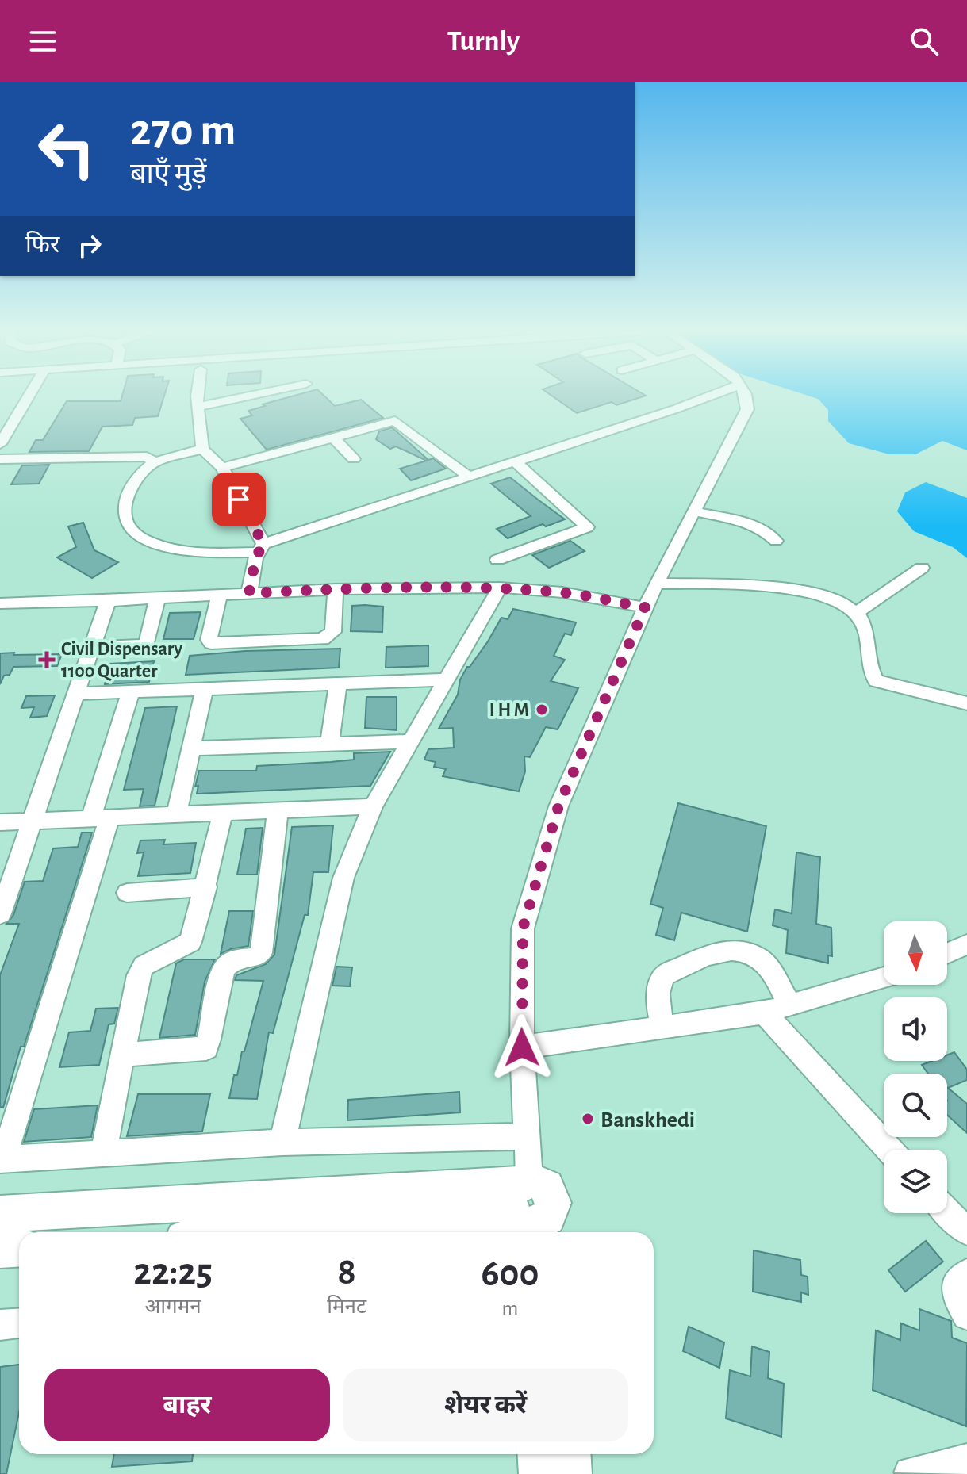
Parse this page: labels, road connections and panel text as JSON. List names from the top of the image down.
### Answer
{
  "places": {
    "health": ["Civil Dispensary 1100 Quarter"],
    "other": ["I H M", "Banskhedi"]
  },
  "north": "bottom",
  "page": {
    "header": "Turnly",
    "turn": ["270 m", "बाएँ मुड़ें"],
    "then": "फिर",
    "eta": [
      "22:25",
      "आगमन",
      "8",
      "मिनट",
      "600",
      "m"
    ],
    "buttons": ["बाहर", "शेयर करें"]
  }
}
